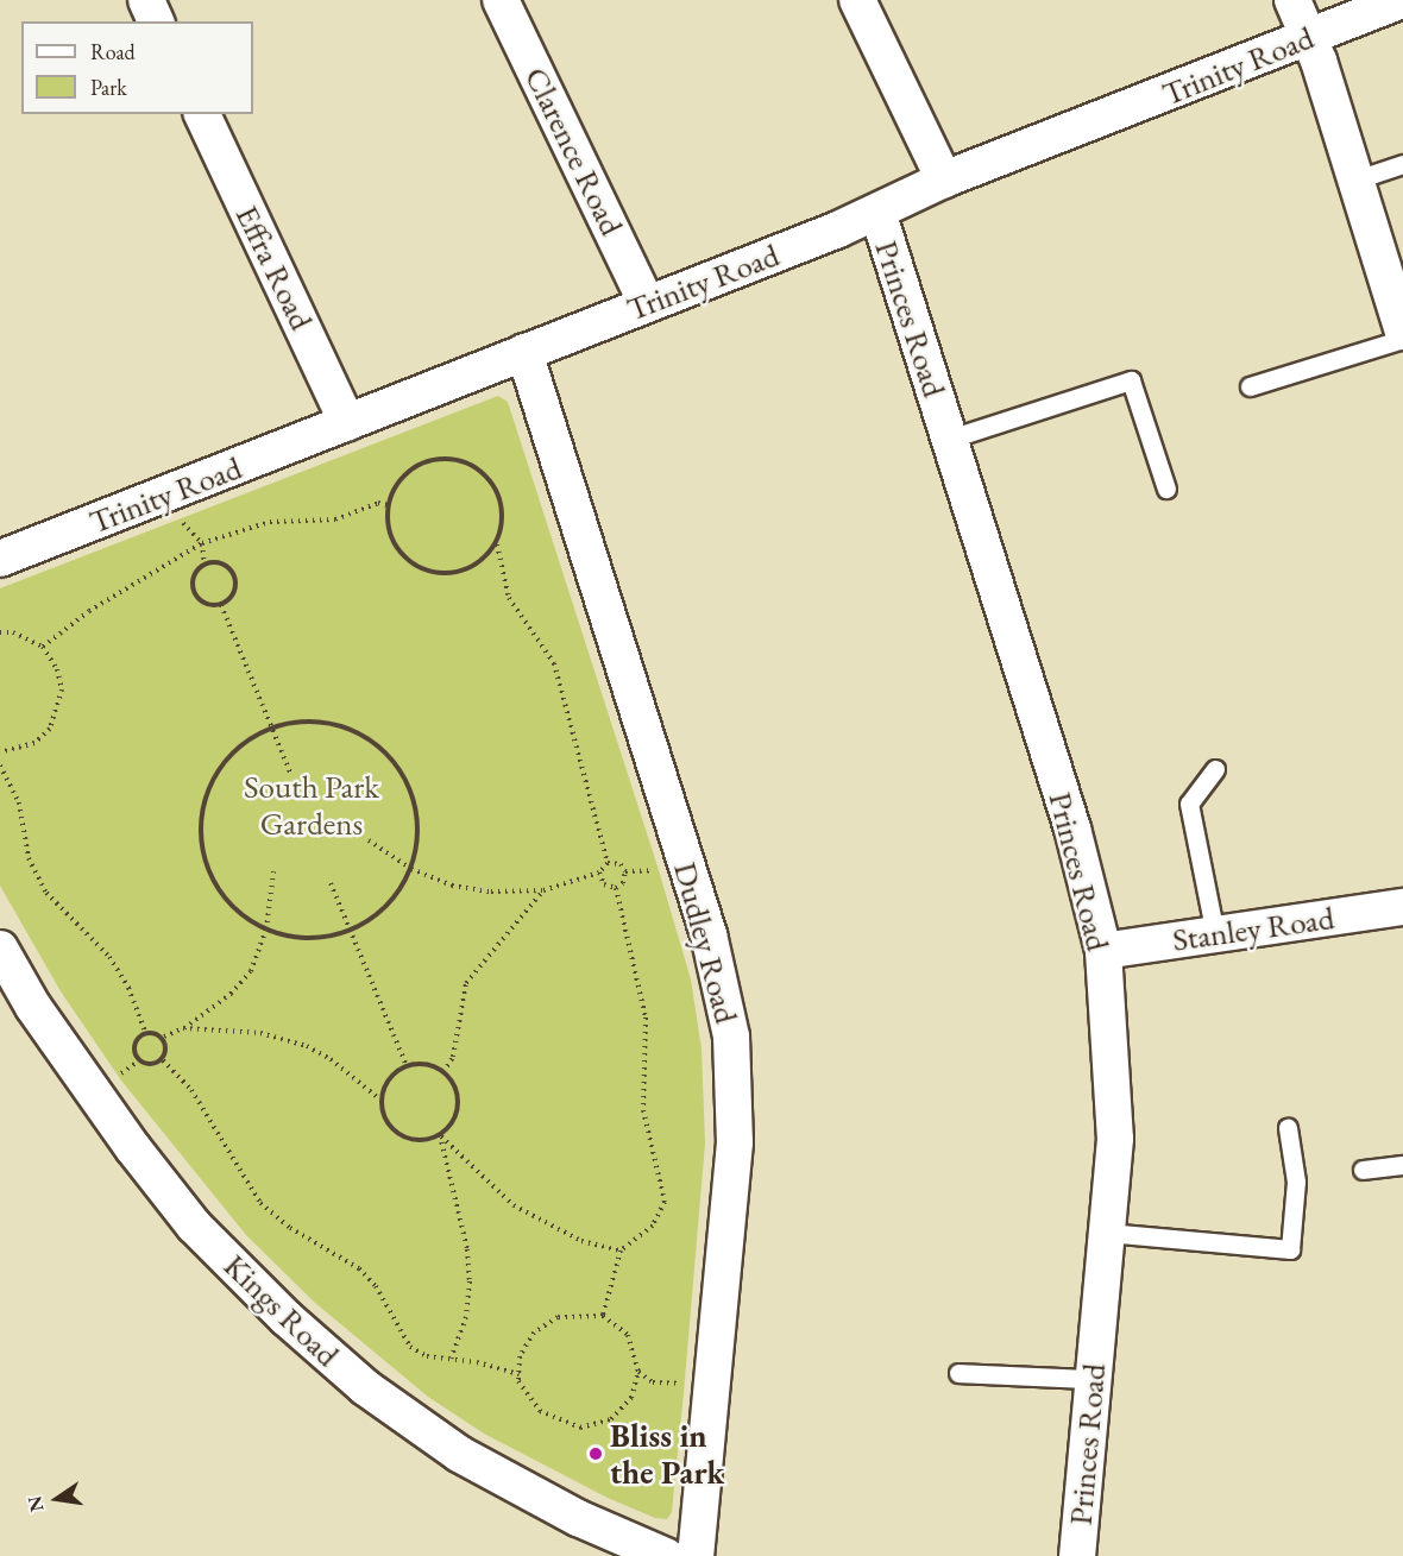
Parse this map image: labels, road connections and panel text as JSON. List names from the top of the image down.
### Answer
{
  "streets": {
    "street": [
      "Trinity Road",
      "Clarence Road",
      "Effra Road",
      "Princes Road",
      "Stanley Road",
      "Dudley Road",
      "Kings Road"
    ]
  },
  "crossings": [
    ["Trinity Road", "Clarence Road"],
    ["Trinity Road", "Effra Road"],
    ["Trinity Road", "Princes Road"],
    ["Trinity Road", "Dudley Road"],
    ["Princes Road", "Stanley Road"]
  ],
  "parks": ["South Park Gardens"],
  "places": ["Bliss in the Park"],
  "legend": ["Road", "Park"],
  "north": "left"
}
